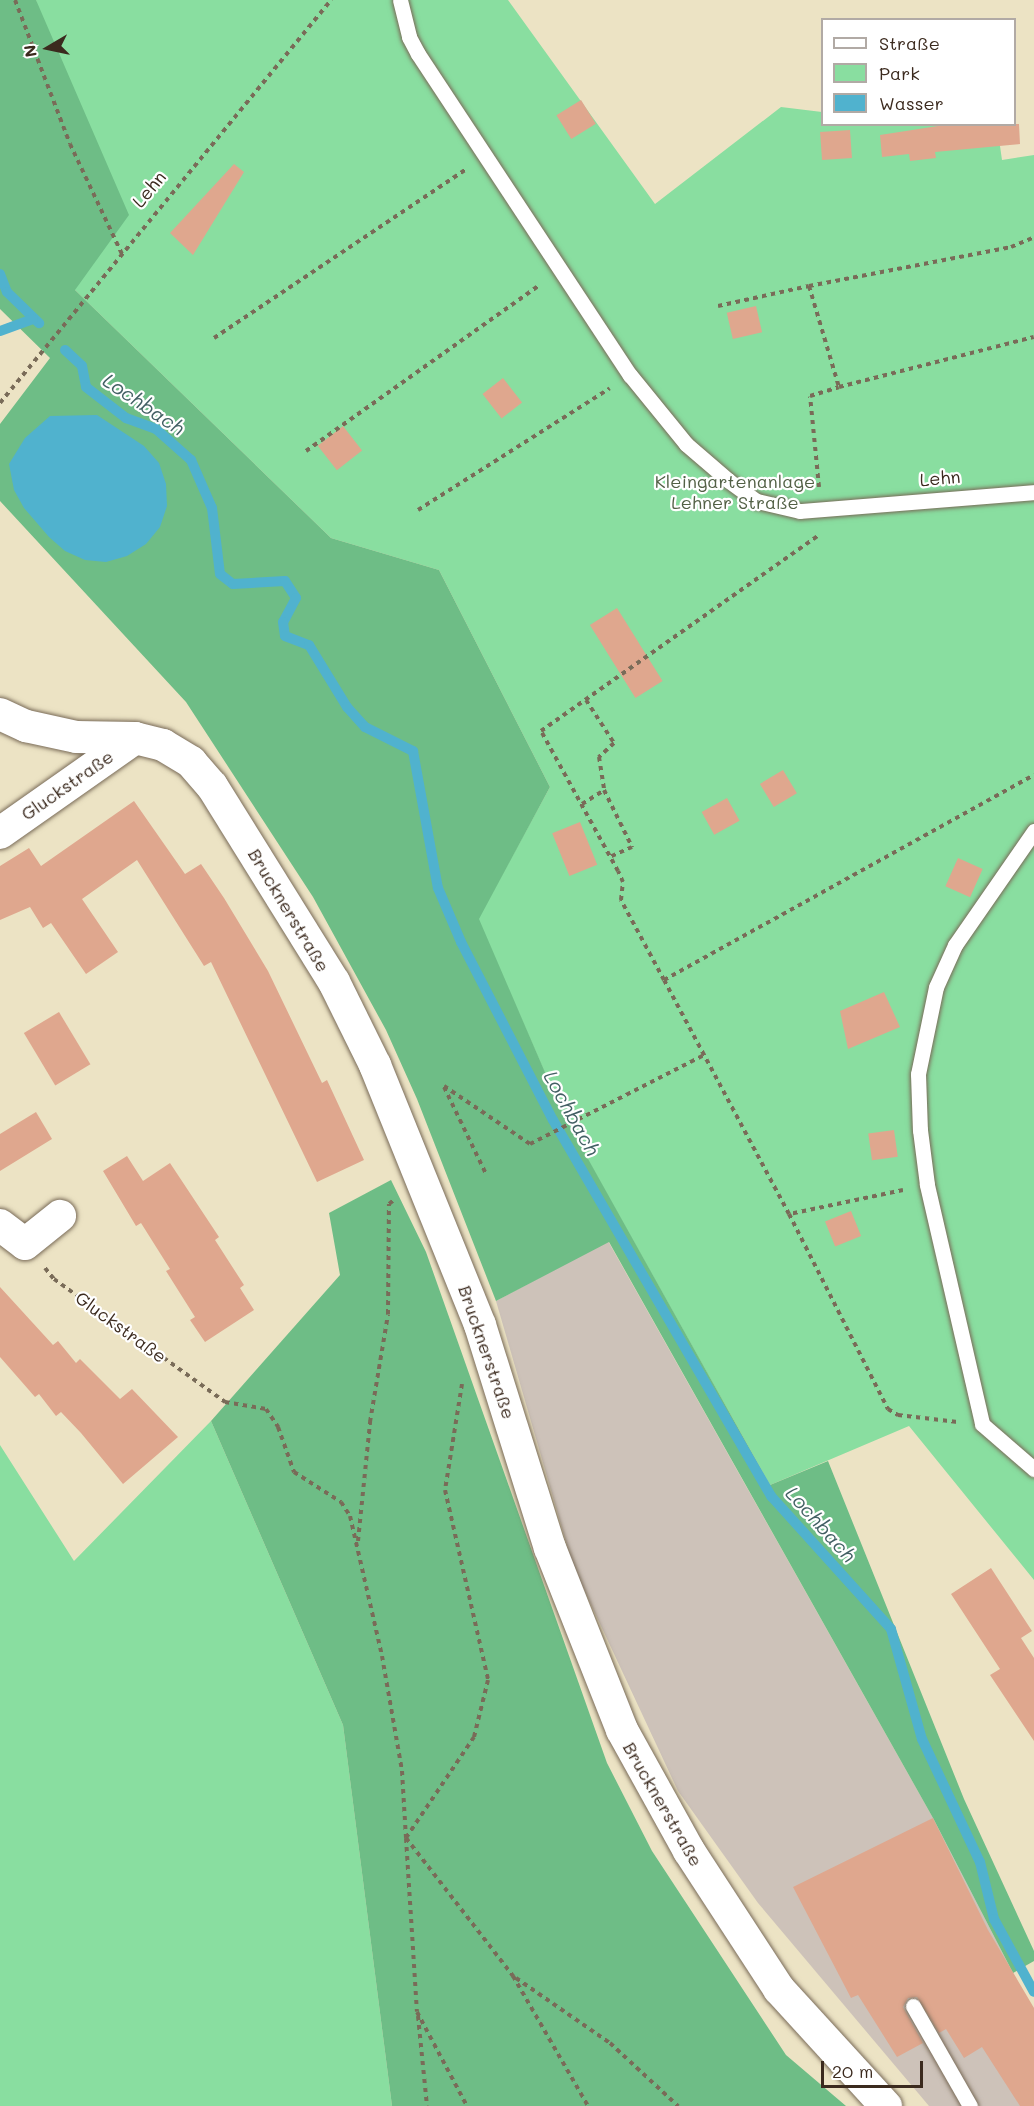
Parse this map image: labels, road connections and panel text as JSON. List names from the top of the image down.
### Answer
{
  "streets": {
    "street": ["Gluckstraße", "Brucknerstraße"],
    "lane": ["Lehn"]
  },
  "crossings": [
    ["Gluckstraße", "Brucknerstraße"]
  ],
  "water": ["Lochbach"],
  "parks": ["Kleingartenanlage Lehner Straße"],
  "legend": ["Straße", "Park", "Wasser"],
  "scale_bar": "20 m",
  "north": "left"
}
